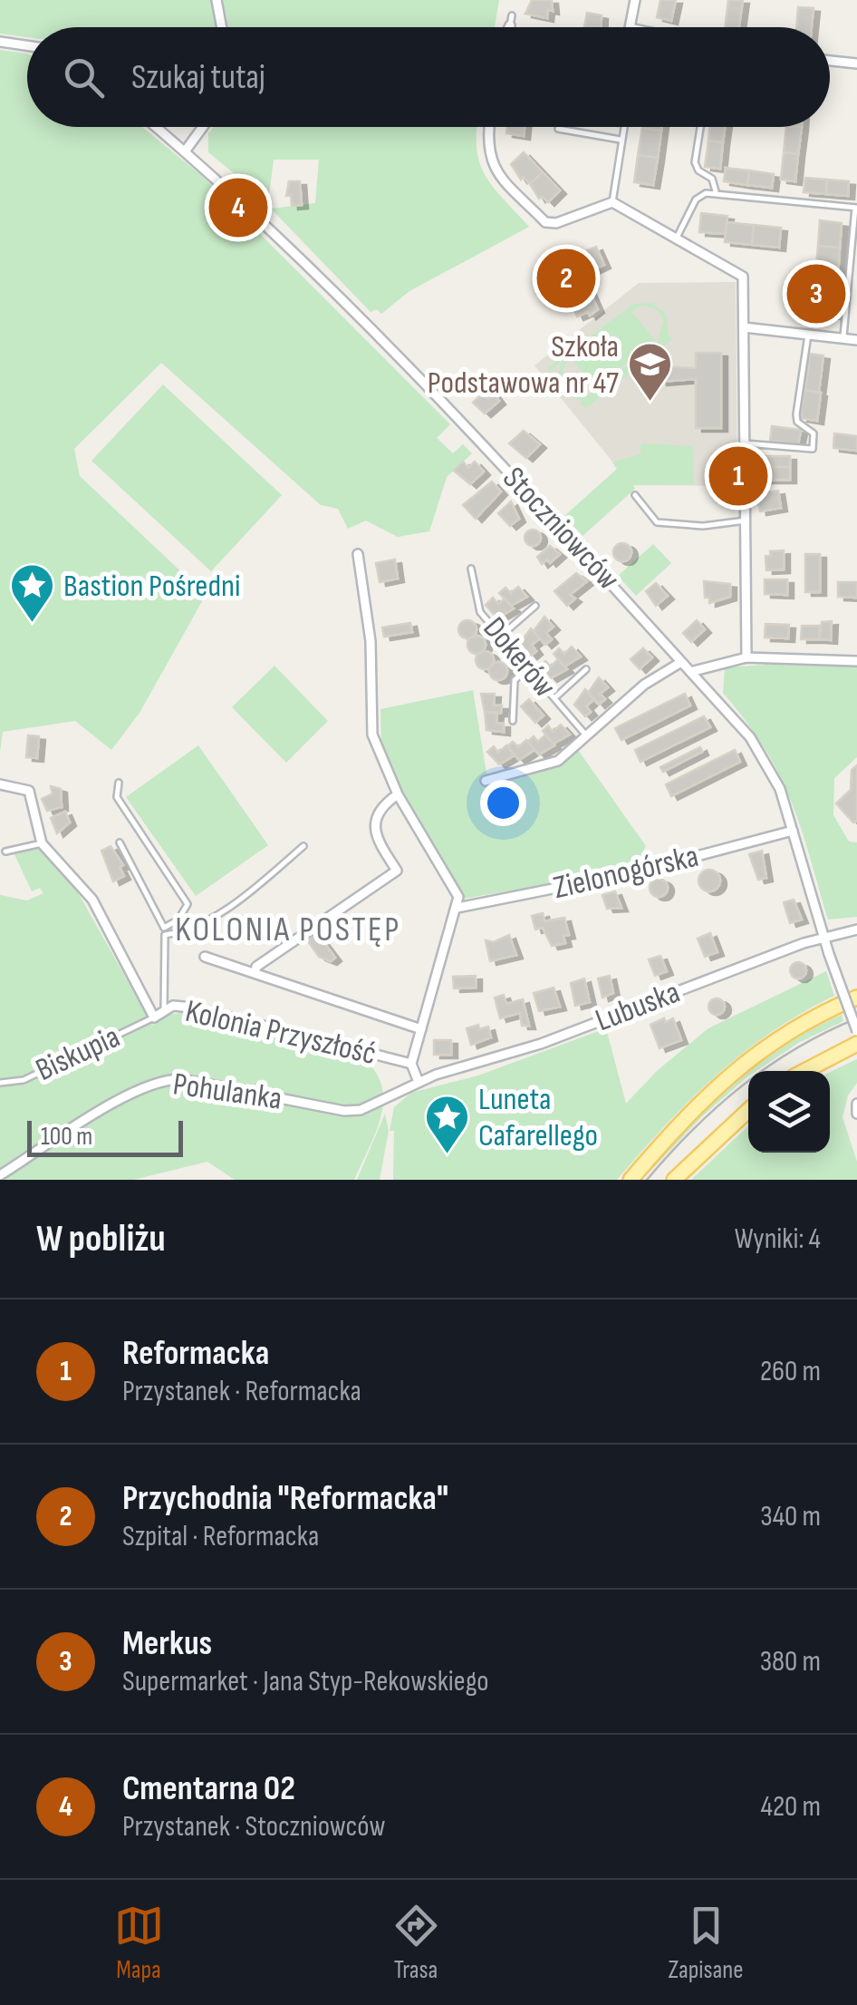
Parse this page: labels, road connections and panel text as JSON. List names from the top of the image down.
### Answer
{
  "streets": {
    "street": [
      "Stoczniowców",
      "Zielonogórska",
      "Lubuska",
      "Kolonia Przyszłość",
      "Pohulanka"
    ],
    "lane": ["Dokerów", "Biskupia"]
  },
  "crossings": [
    ["Stoczniowców", "Zielonogórska"],
    ["Stoczniowców", "Lubuska"],
    ["Lubuska", "Kolonia Przyszłość"],
    ["Lubuska", "Pohulanka"],
    ["Kolonia Przyszłość", "Biskupia"],
    ["Kolonia Przyszłość", "Pohulanka"]
  ],
  "districts": ["KOLONIA POSTĘP"],
  "places": {
    "school or university": ["Szkoła Podstawowa nr 47"],
    "place": ["Bastion Pośredni", "Luneta Cafarellego"]
  },
  "scale_bar": "100 m",
  "page": {
    "search": "Szukaj tutaj",
    "pins": [
      "4",
      "2",
      "3",
      "1"
    ],
    "scale": "100 m",
    "heading": ["W pobliżu", "Wyniki: 4"],
    "list": [
      {
        "mark": "1",
        "name": "Reformacka",
        "note": "Przystanek · Reformacka",
        "value": "260 m"
      },
      {
        "mark": "2",
        "name": "Przychodnia \"Reformacka\"",
        "note": "Szpital · Reformacka",
        "value": "340 m"
      },
      {
        "mark": "3",
        "name": "Merkus",
        "note": "Supermarket · Jana Styp-Rekowskiego",
        "value": "380 m"
      },
      {
        "mark": "4",
        "name": "Cmentarna 02",
        "note": "Przystanek · Stoczniowców",
        "value": "420 m"
      }
    ],
    "nav": ["Mapa", "Trasa", "Zapisane"]
  }
}
